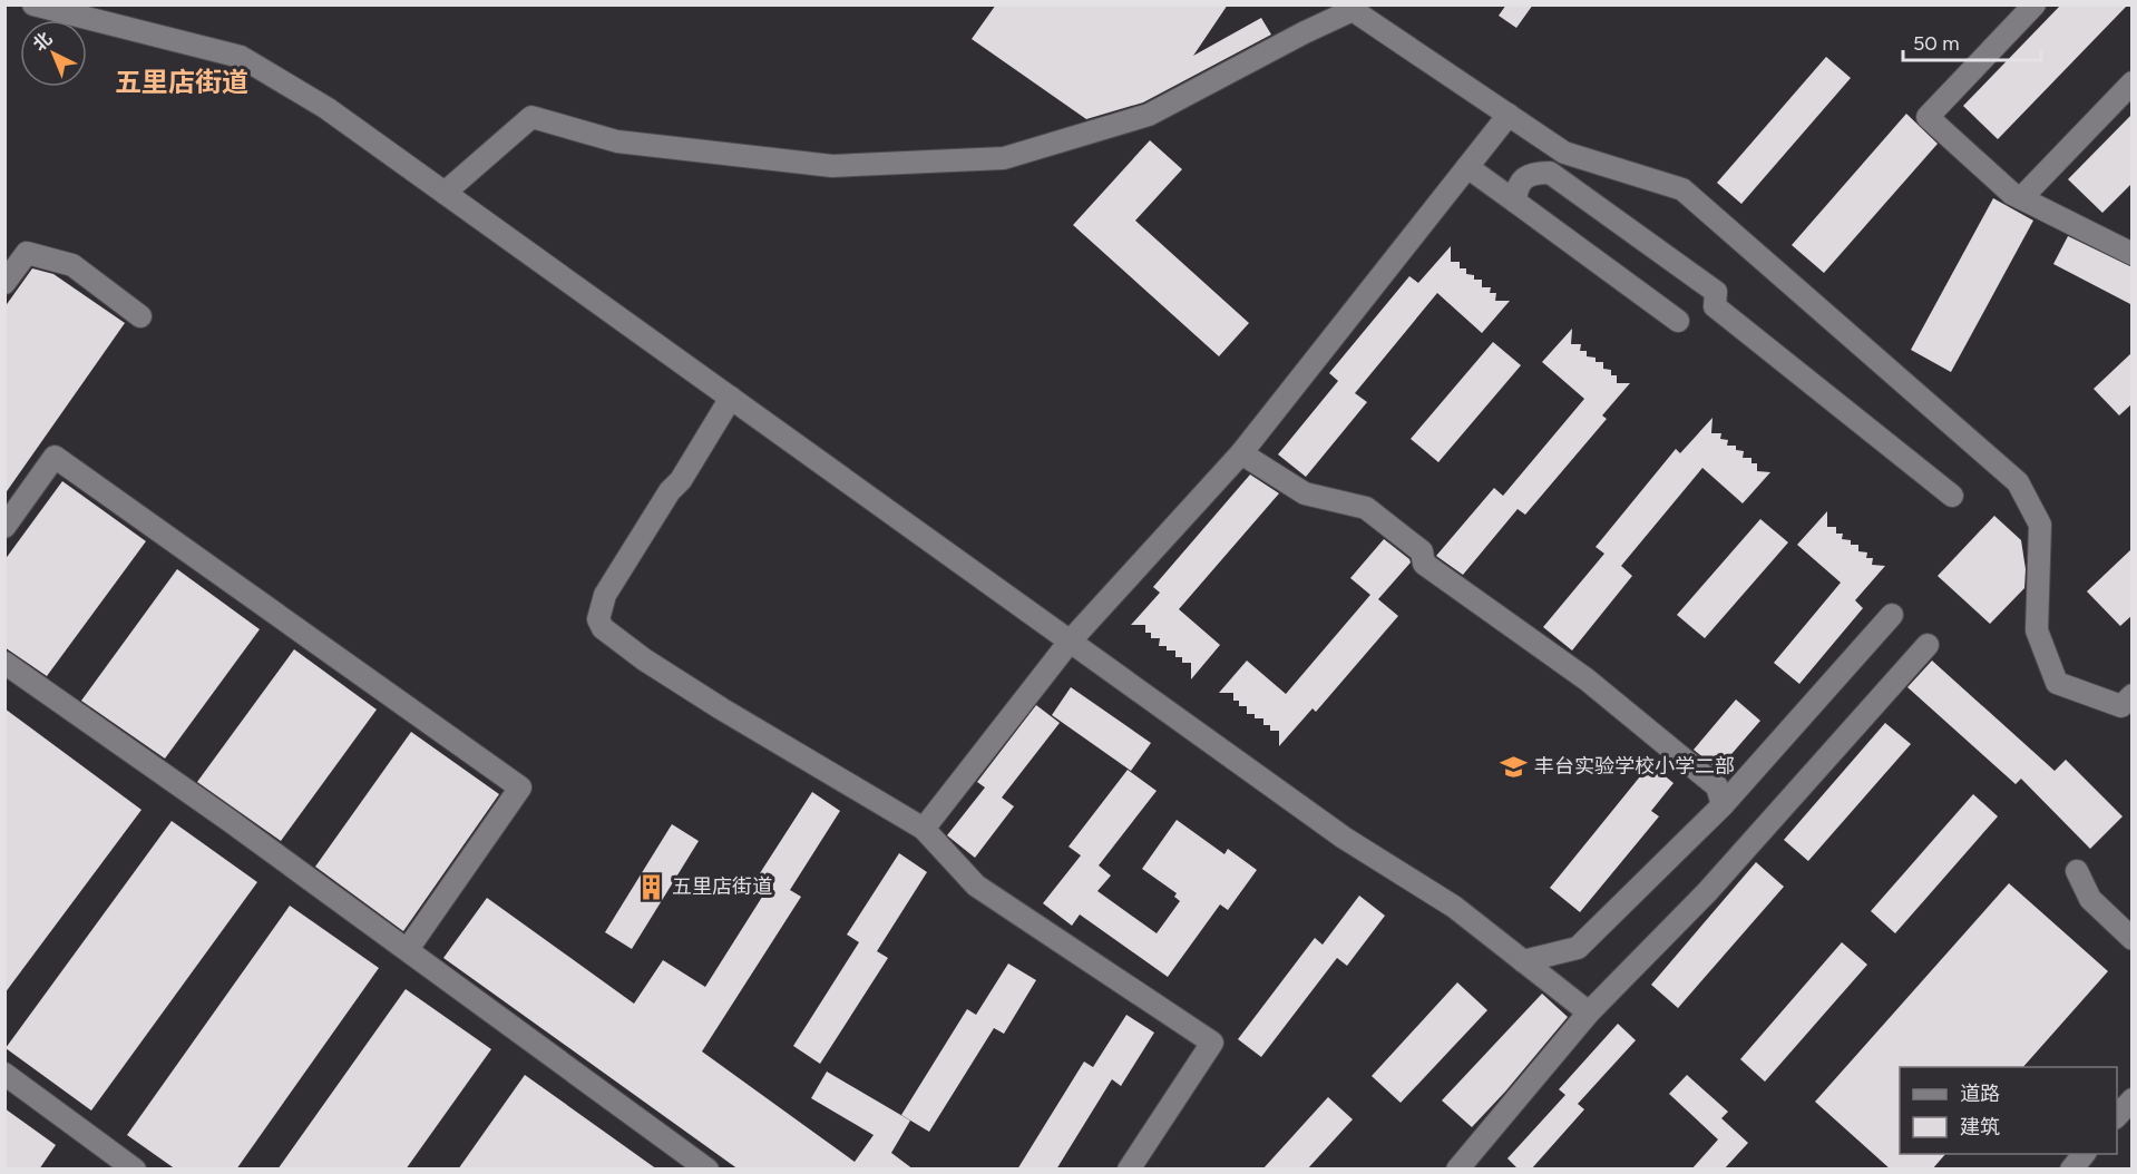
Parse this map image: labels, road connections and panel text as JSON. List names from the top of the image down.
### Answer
{
  "districts": ["五里店街道"],
  "places": {
    "school or university": ["丰台实验学校小学二部"],
    "building": ["五里店街道"]
  },
  "legend": ["道路", "建筑"],
  "scale_bar": "50 m",
  "north": "top left"
}
